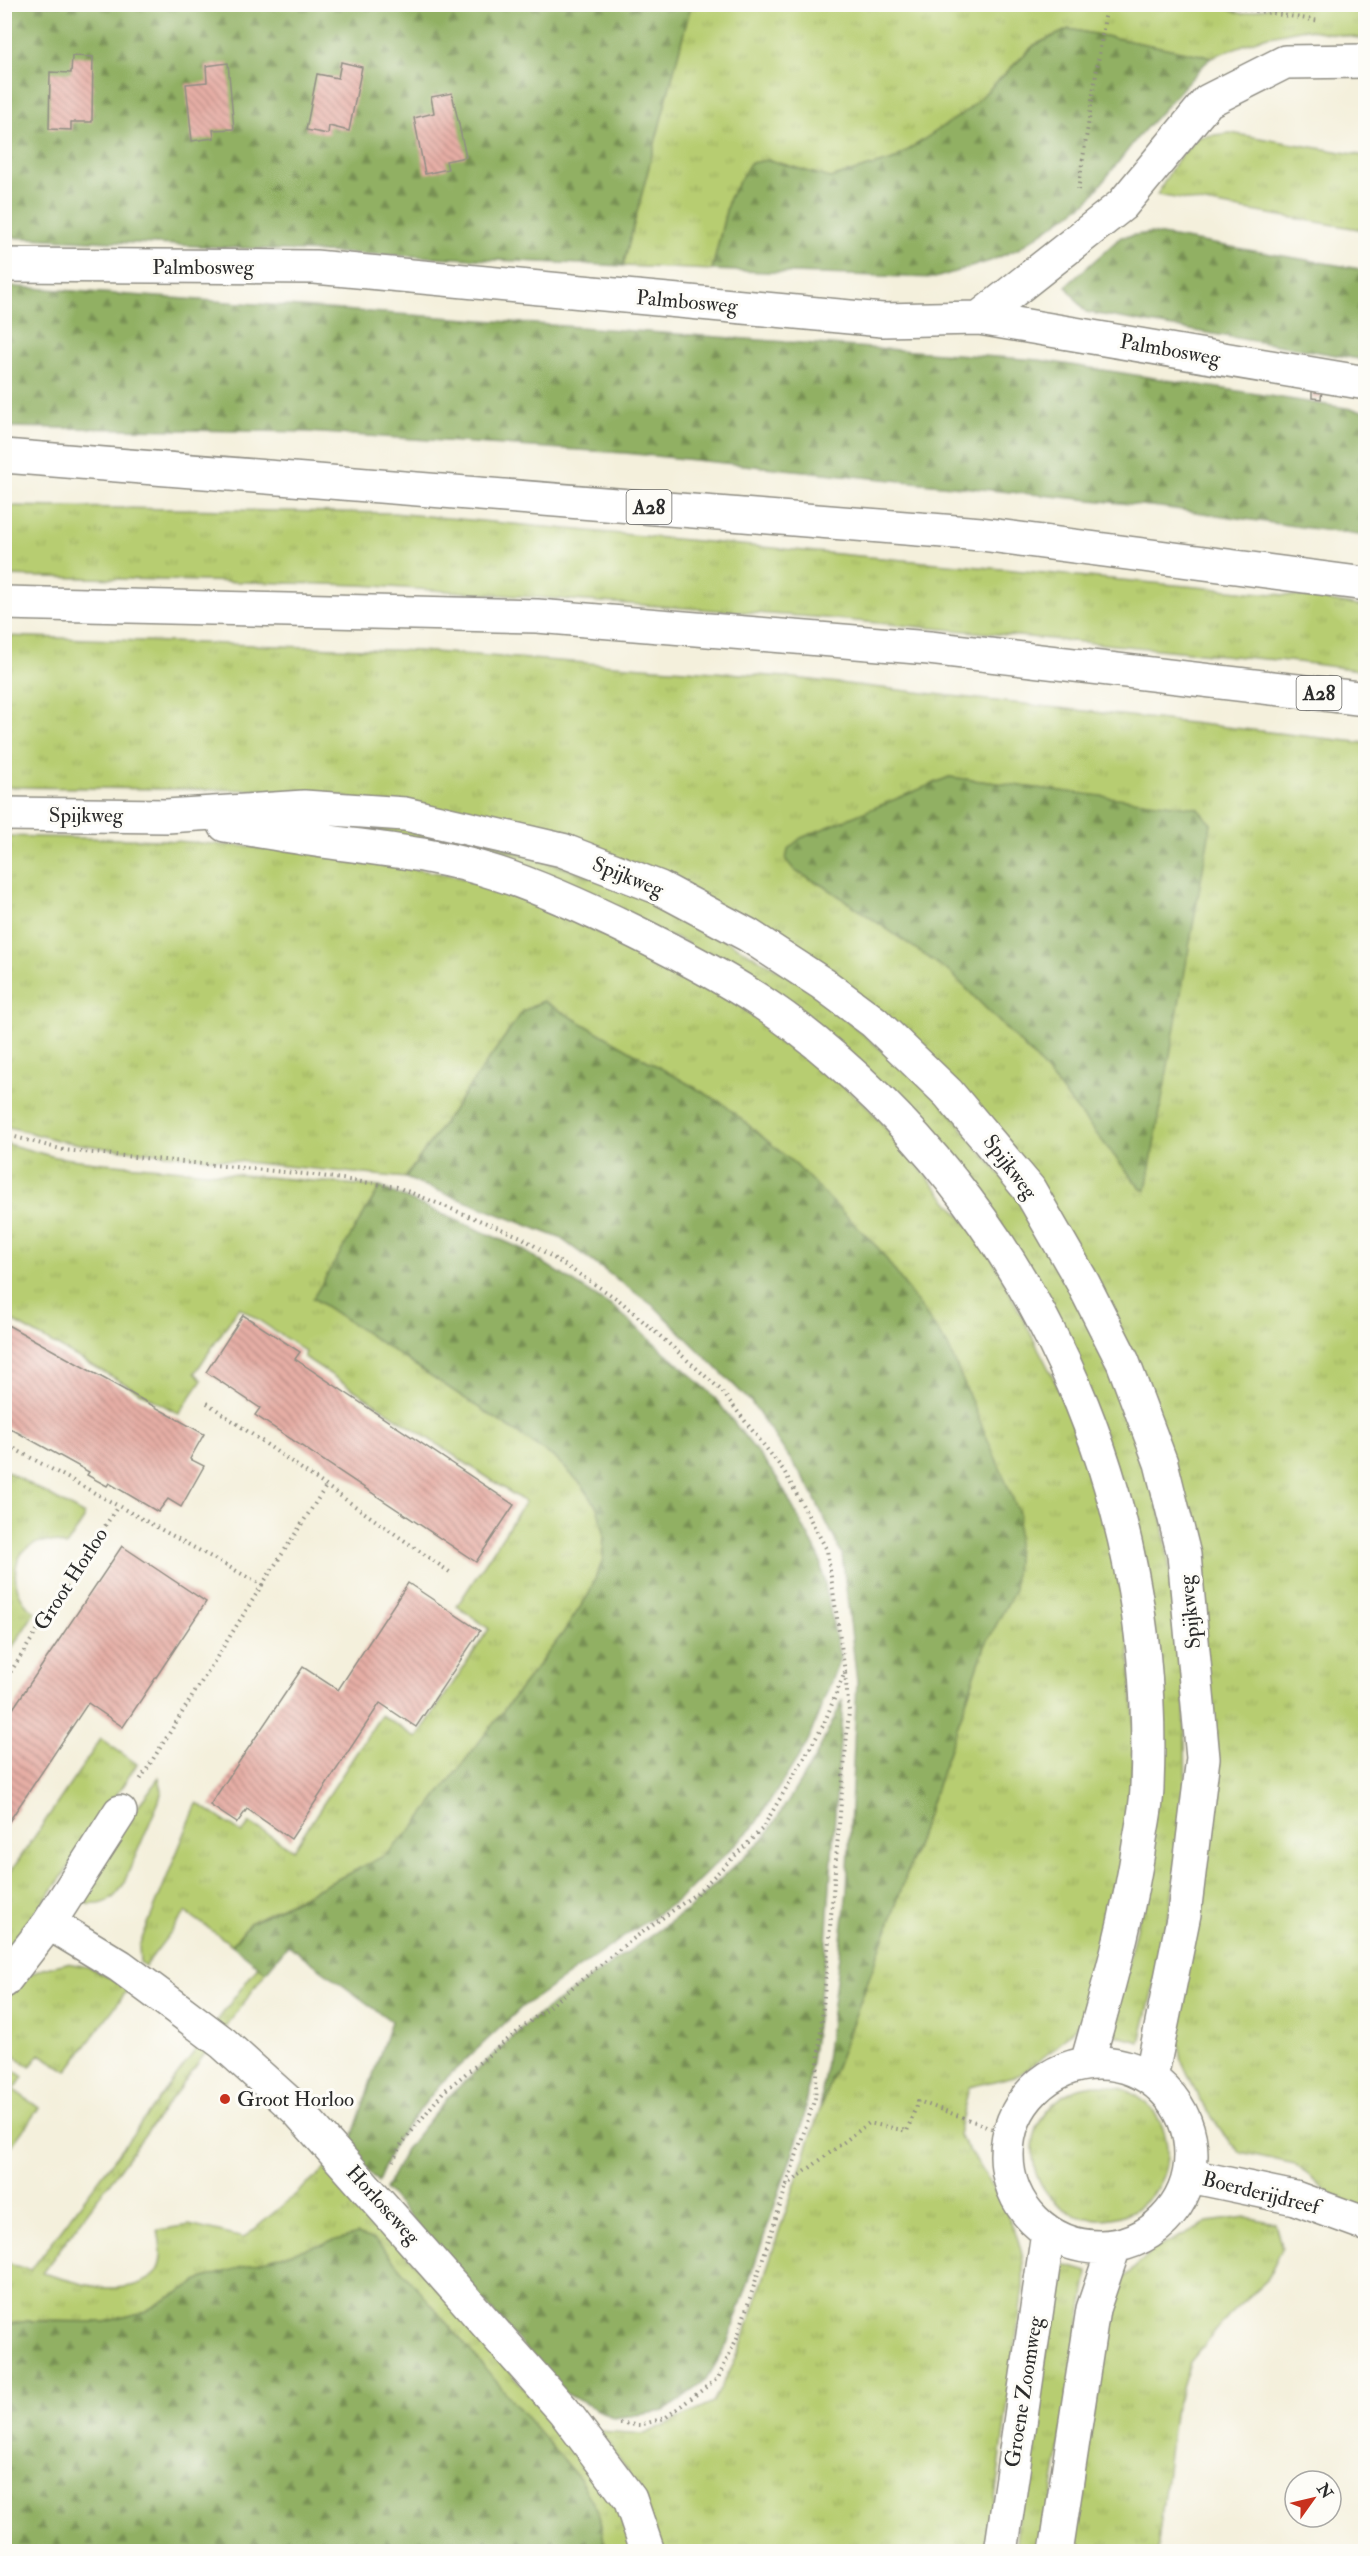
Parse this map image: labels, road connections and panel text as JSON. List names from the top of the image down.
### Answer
{
  "streets": {
    "main road": [
      "Palmbosweg",
      "A28",
      "Spijkweg",
      "Boerderijdreef",
      "Horloseweg",
      "Groene Zoomweg"
    ],
    "path": ["Groot Horloo"]
  },
  "crossings": [
    ["Spijkweg", "Boerderijdreef"],
    ["Spijkweg", "Groene Zoomweg"],
    ["Boerderijdreef", "Groene Zoomweg"]
  ],
  "places": ["Groot Horloo"],
  "north": "top right"
}
